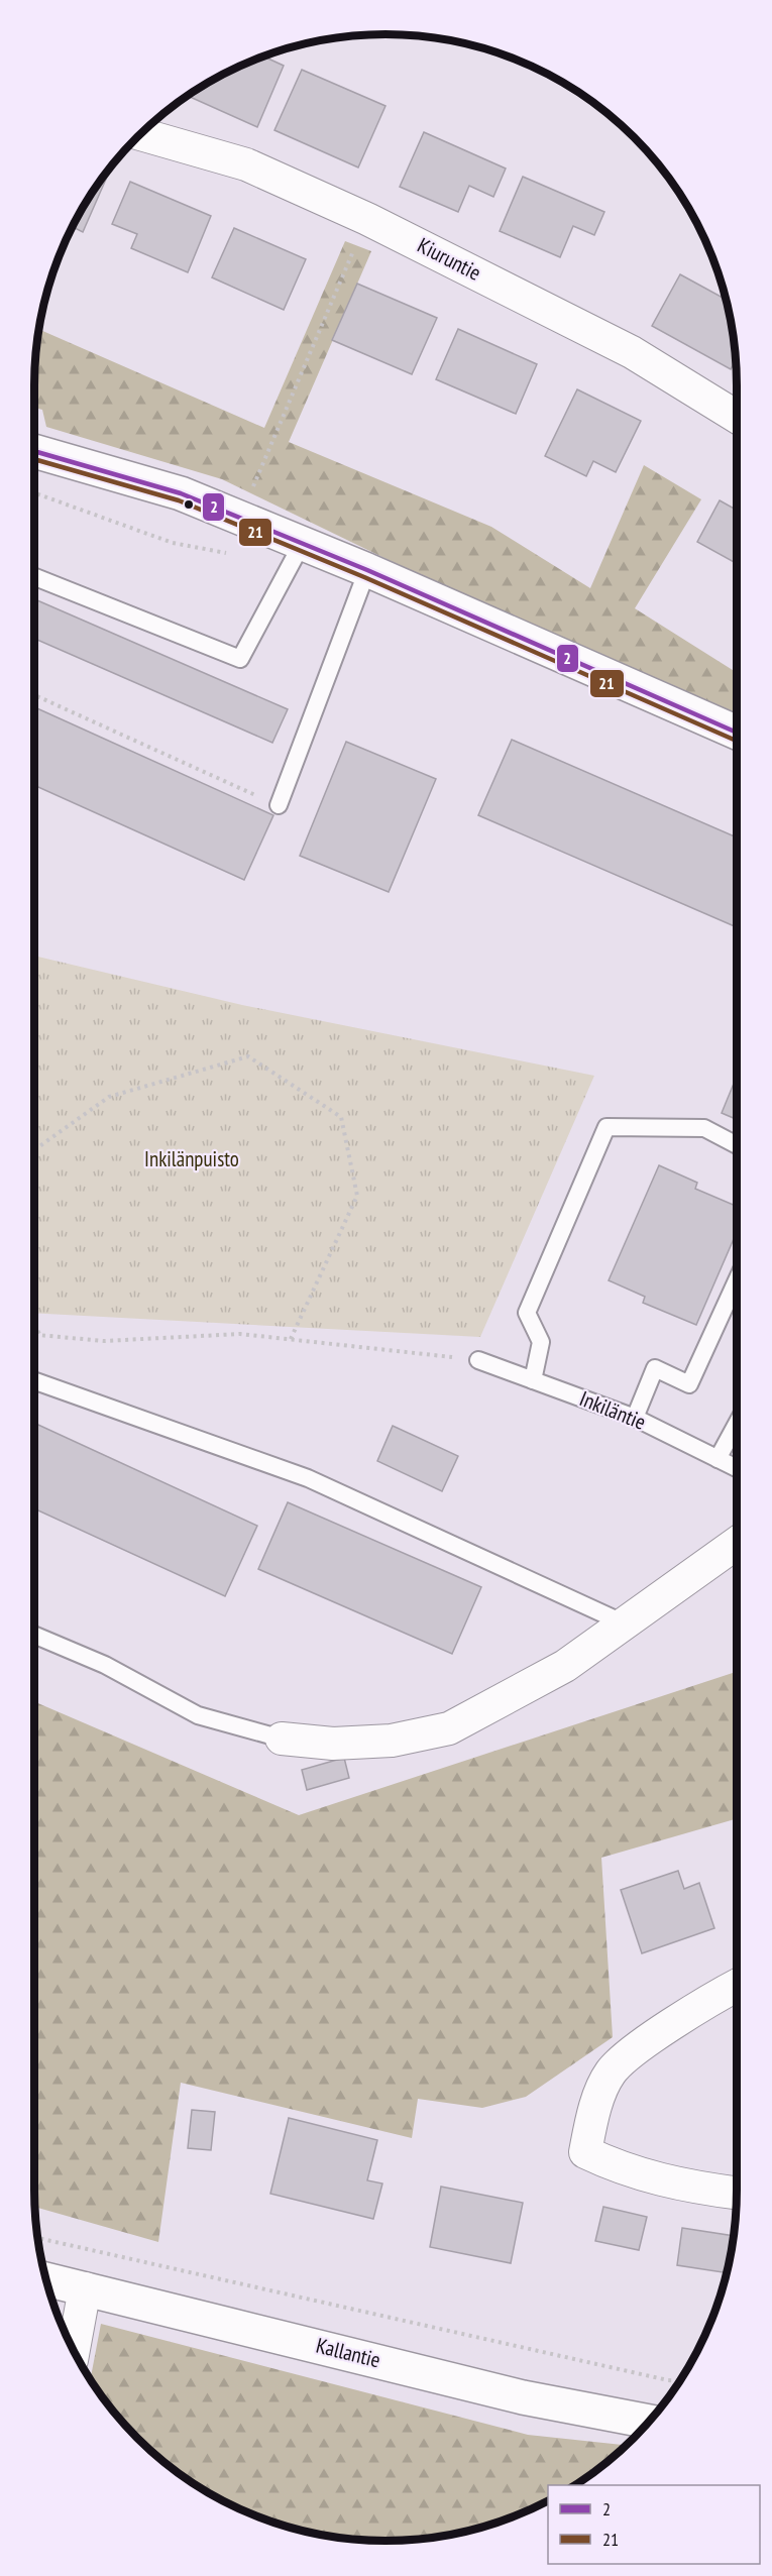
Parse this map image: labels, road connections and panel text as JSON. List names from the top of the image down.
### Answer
{
  "streets": {
    "street": ["Kiuruntie", "Kallantie"],
    "lane": ["Inkiläntie"]
  },
  "parks": ["Inkilänpuisto"],
  "lines": ["transit line 2", "transit line 21"],
  "legend": ["2", "21"]
}
